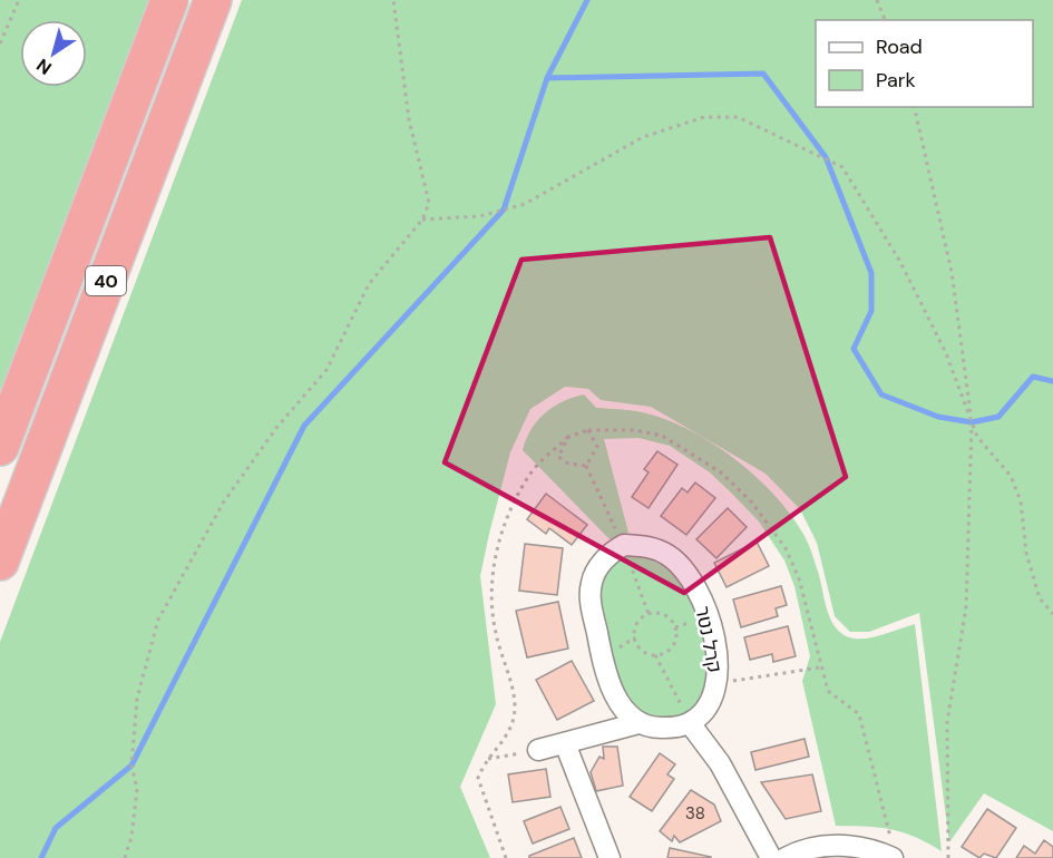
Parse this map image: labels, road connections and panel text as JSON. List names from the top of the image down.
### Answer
{
  "streets": {
    "highway": ["40"],
    "street": ["קרל נטר"]
  },
  "house_numbers": ["38"],
  "legend": ["Road", "Park"],
  "north": "bottom left"
}
